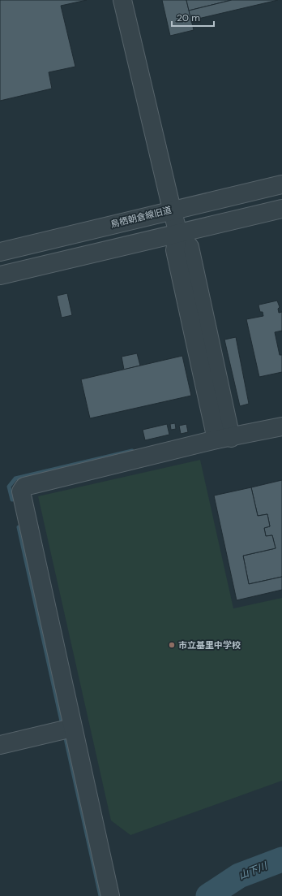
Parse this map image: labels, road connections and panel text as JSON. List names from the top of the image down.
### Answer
{
  "streets": {
    "street": ["鳥栖朝倉線旧道"]
  },
  "water": ["山下川"],
  "places": ["市立基里中学校"],
  "scale_bar": "20 m"
}
